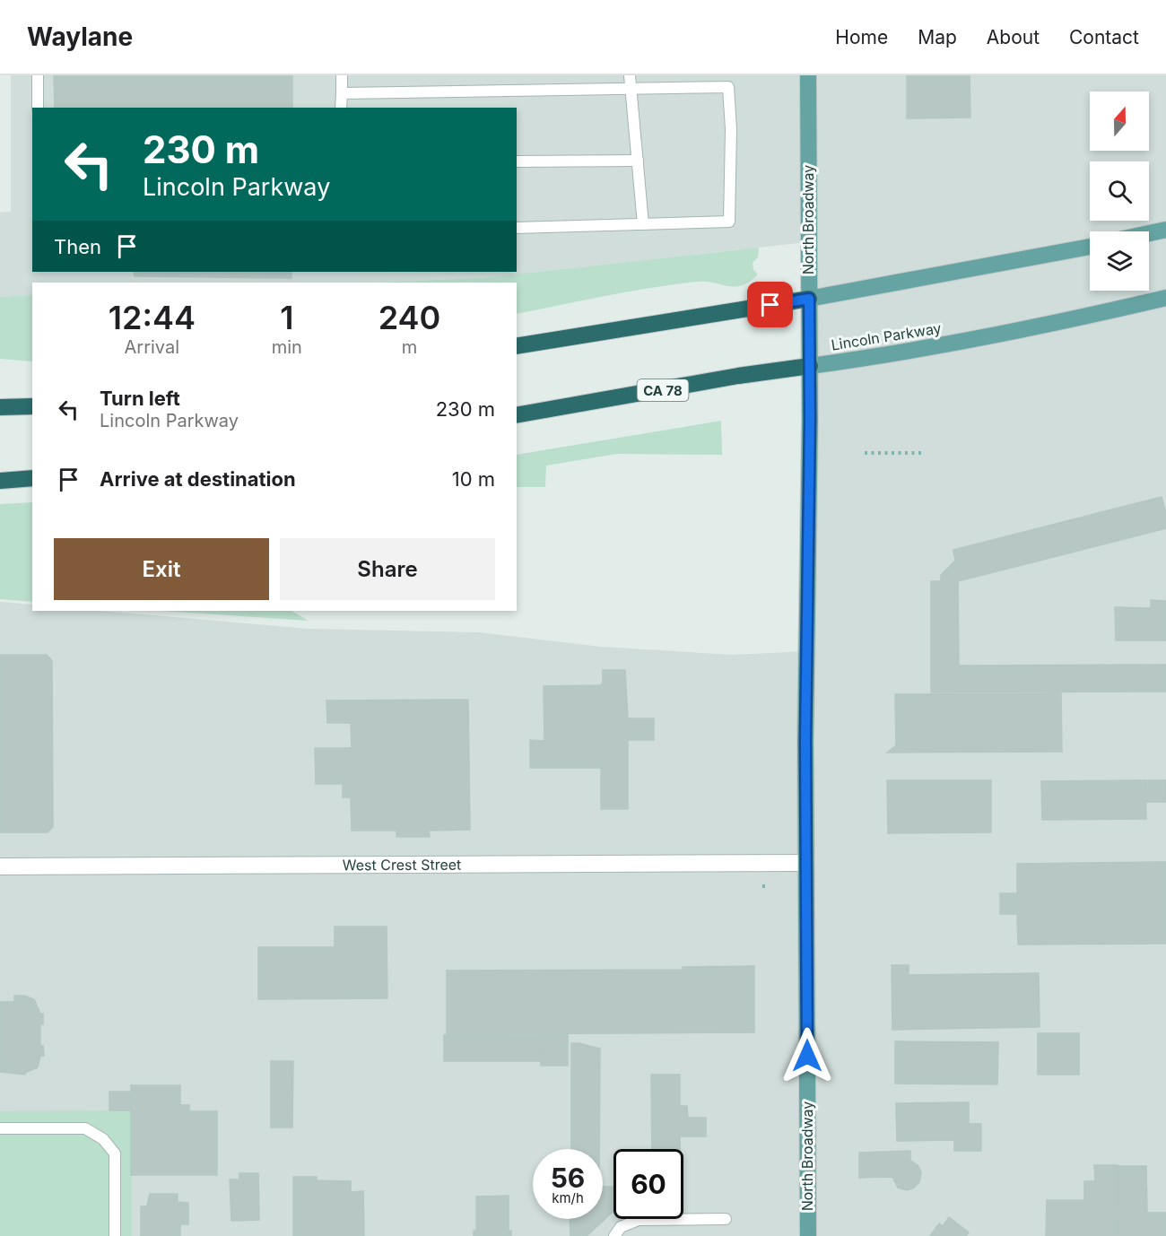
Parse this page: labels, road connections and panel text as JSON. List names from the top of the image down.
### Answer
{
  "streets": {
    "highway": ["Lincoln Parkway", "CA 78"],
    "main road": ["North Broadway"],
    "street": ["West Crest Street"]
  },
  "crossings": [
    ["North Broadway", "Lincoln Parkway"],
    ["North Broadway", "West Crest Street"]
  ],
  "north": "top",
  "page": {
    "header": "Waylane",
    "nav": [
      "Home",
      "Map",
      "About",
      "Contact"
    ],
    "turn": ["230 m", "Lincoln Parkway"],
    "then": "Then",
    "eta": [
      "12:44",
      "Arrival",
      "1",
      "min",
      "240",
      "m"
    ],
    "list": [
      {
        "name": "Turn left",
        "note": "Lincoln Parkway",
        "value": "230 m"
      },
      {
        "name": "Arrive at destination",
        "value": "10 m"
      }
    ],
    "buttons": ["Exit", "Share"],
    "speed": "56 km/h",
    "limit": "60"
  }
}
